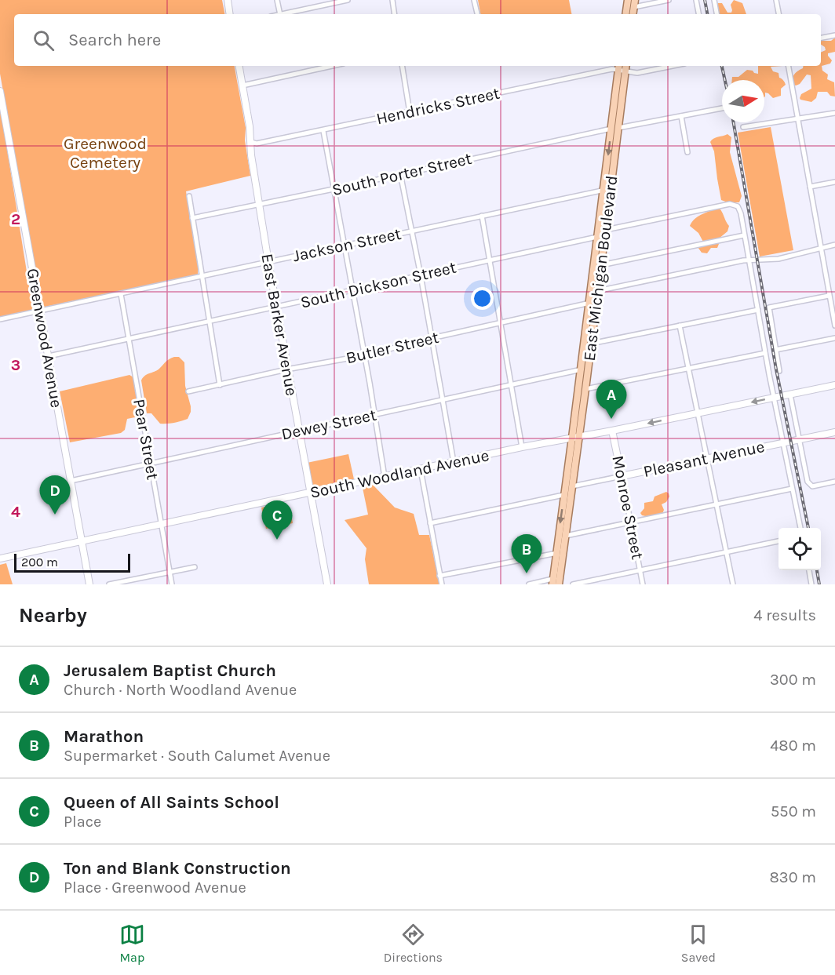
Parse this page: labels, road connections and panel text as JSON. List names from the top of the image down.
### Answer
{
  "streets": {
    "main road": ["East Michigan Boulevard"],
    "street": [
      "Hendricks Street",
      "South Porter Street",
      "Jackson Street",
      "South Dickson Street",
      "East Barker Avenue",
      "Greenwood Avenue",
      "Butler Street",
      "Dewey Street",
      "Pear Street",
      "Pleasant Avenue",
      "South Woodland Avenue",
      "Monroe Street"
    ]
  },
  "crossings": [
    ["Hendricks Street", "East Michigan Boulevard"],
    ["Hendricks Street", "East Barker Avenue"],
    ["South Porter Street", "East Michigan Boulevard"],
    ["South Porter Street", "East Barker Avenue"],
    ["Jackson Street", "East Michigan Boulevard"],
    ["Jackson Street", "East Barker Avenue"],
    ["Jackson Street", "Greenwood Avenue"],
    ["Jackson Street", "Pear Street"],
    ["East Michigan Boulevard", "South Dickson Street"],
    ["East Michigan Boulevard", "Butler Street"],
    ["East Michigan Boulevard", "Dewey Street"],
    ["East Michigan Boulevard", "Pleasant Avenue"],
    ["East Michigan Boulevard", "South Woodland Avenue"],
    ["South Dickson Street", "East Barker Avenue"],
    ["South Dickson Street", "Greenwood Avenue"],
    ["South Dickson Street", "Pear Street"],
    ["East Barker Avenue", "Butler Street"],
    ["East Barker Avenue", "Dewey Street"],
    ["East Barker Avenue", "South Woodland Avenue"],
    ["Greenwood Avenue", "Dewey Street"],
    ["Greenwood Avenue", "South Woodland Avenue"],
    ["Dewey Street", "Pear Street"],
    ["Pear Street", "South Woodland Avenue"],
    ["Pleasant Avenue", "Monroe Street"],
    ["South Woodland Avenue", "Monroe Street"]
  ],
  "parks": ["Greenwood Cemetery"],
  "scale_bar": "200 m",
  "north": "right",
  "page": {
    "search": "Search here",
    "pins": [
      "A",
      "D",
      "C",
      "B"
    ],
    "scale": "200 m",
    "heading": ["Nearby", "4 results"],
    "list": [
      {
        "mark": "A",
        "name": "Jerusalem Baptist Church",
        "note": "Church · North Woodland Avenue",
        "value": "300 m"
      },
      {
        "mark": "B",
        "name": "Marathon",
        "note": "Supermarket · South Calumet Avenue",
        "value": "480 m"
      },
      {
        "mark": "C",
        "name": "Queen of All Saints School",
        "note": "Place",
        "value": "550 m"
      },
      {
        "mark": "D",
        "name": "Ton and Blank Construction",
        "note": "Place · Greenwood Avenue",
        "value": "830 m"
      }
    ],
    "nav": ["Map", "Directions", "Saved"]
  },
  "grid": {
    "rows": ["2", "3", "4"]
  }
}
